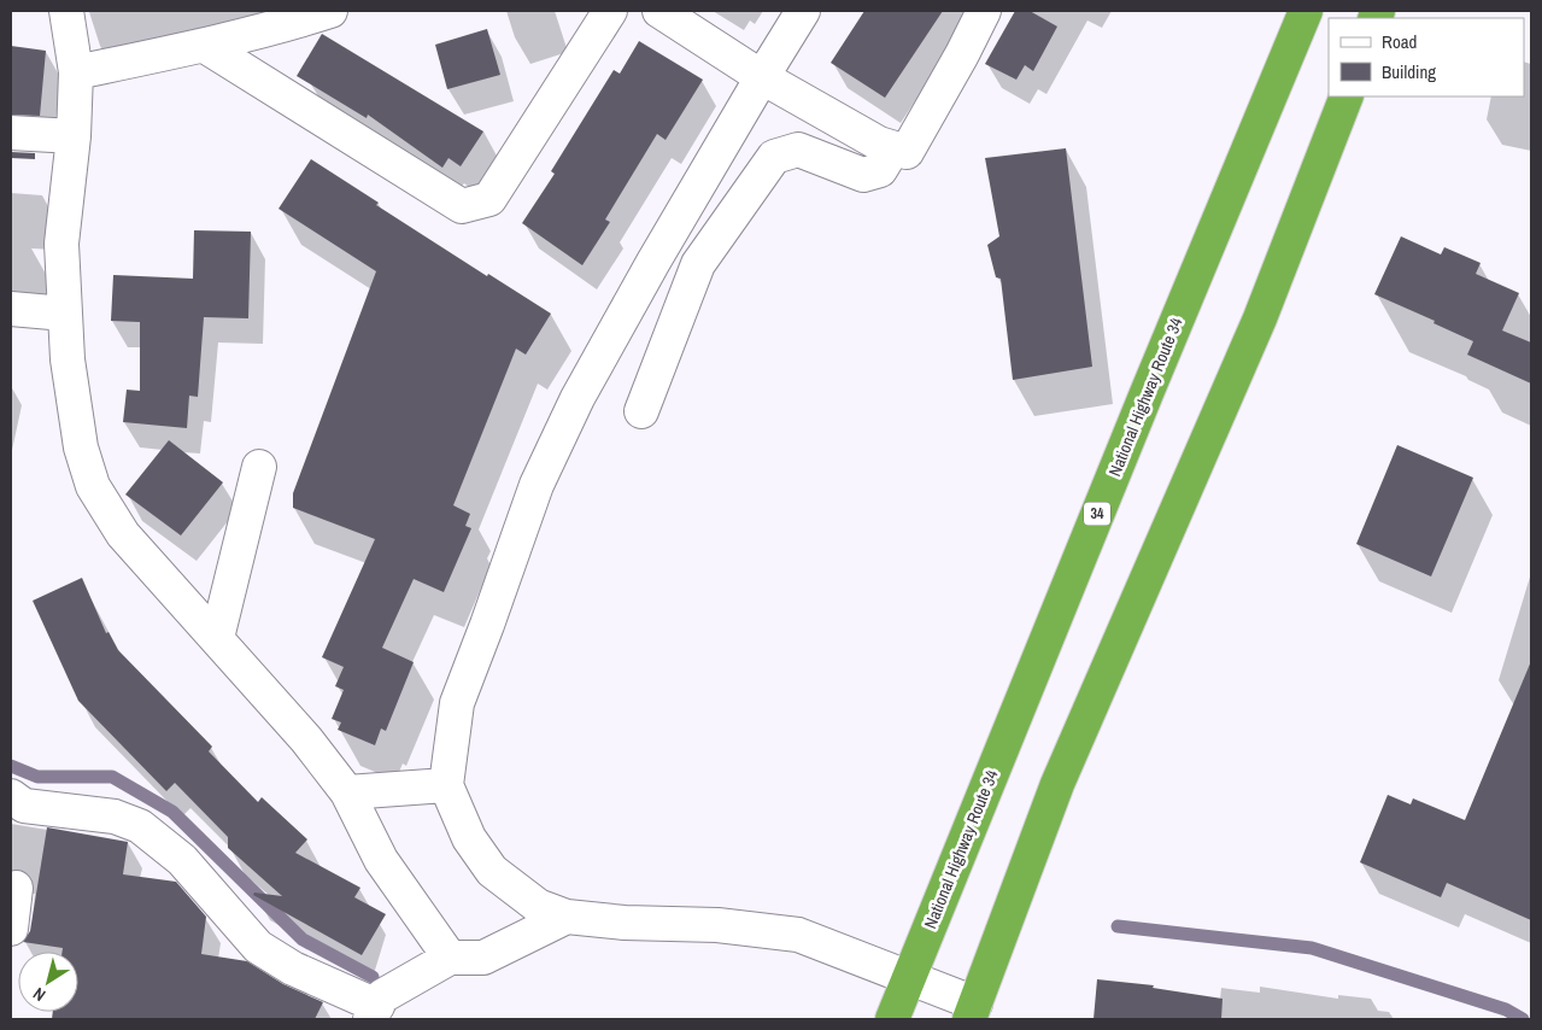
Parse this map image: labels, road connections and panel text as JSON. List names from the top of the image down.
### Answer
{
  "streets": {
    "highway": ["National Highway Route 34", "34"]
  },
  "legend": ["Road", "Building"],
  "north": "bottom left"
}
